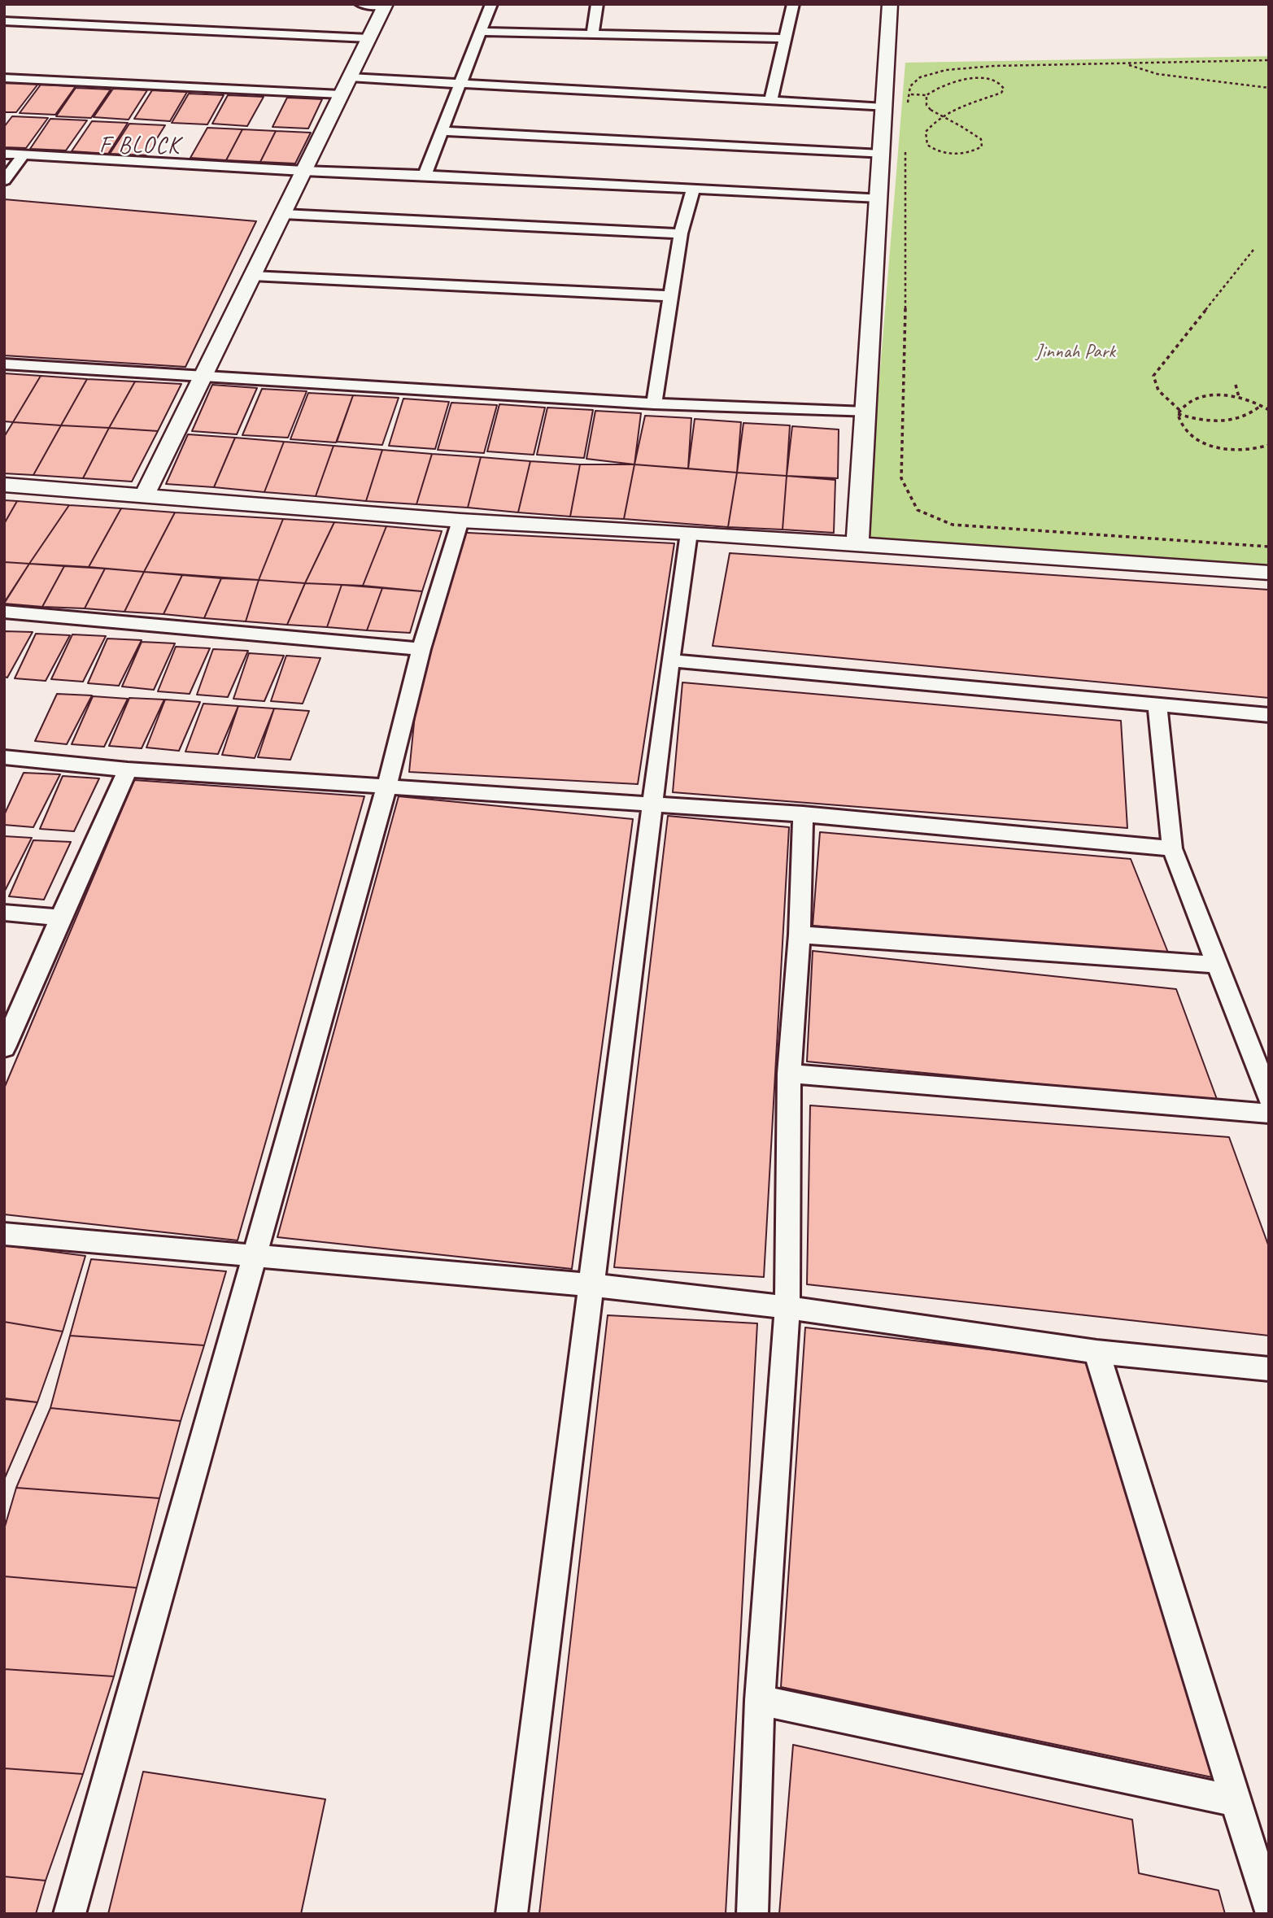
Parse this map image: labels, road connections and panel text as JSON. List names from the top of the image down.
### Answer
{
  "districts": ["F BLOCK"],
  "parks": ["Jinnah Park"]
}
